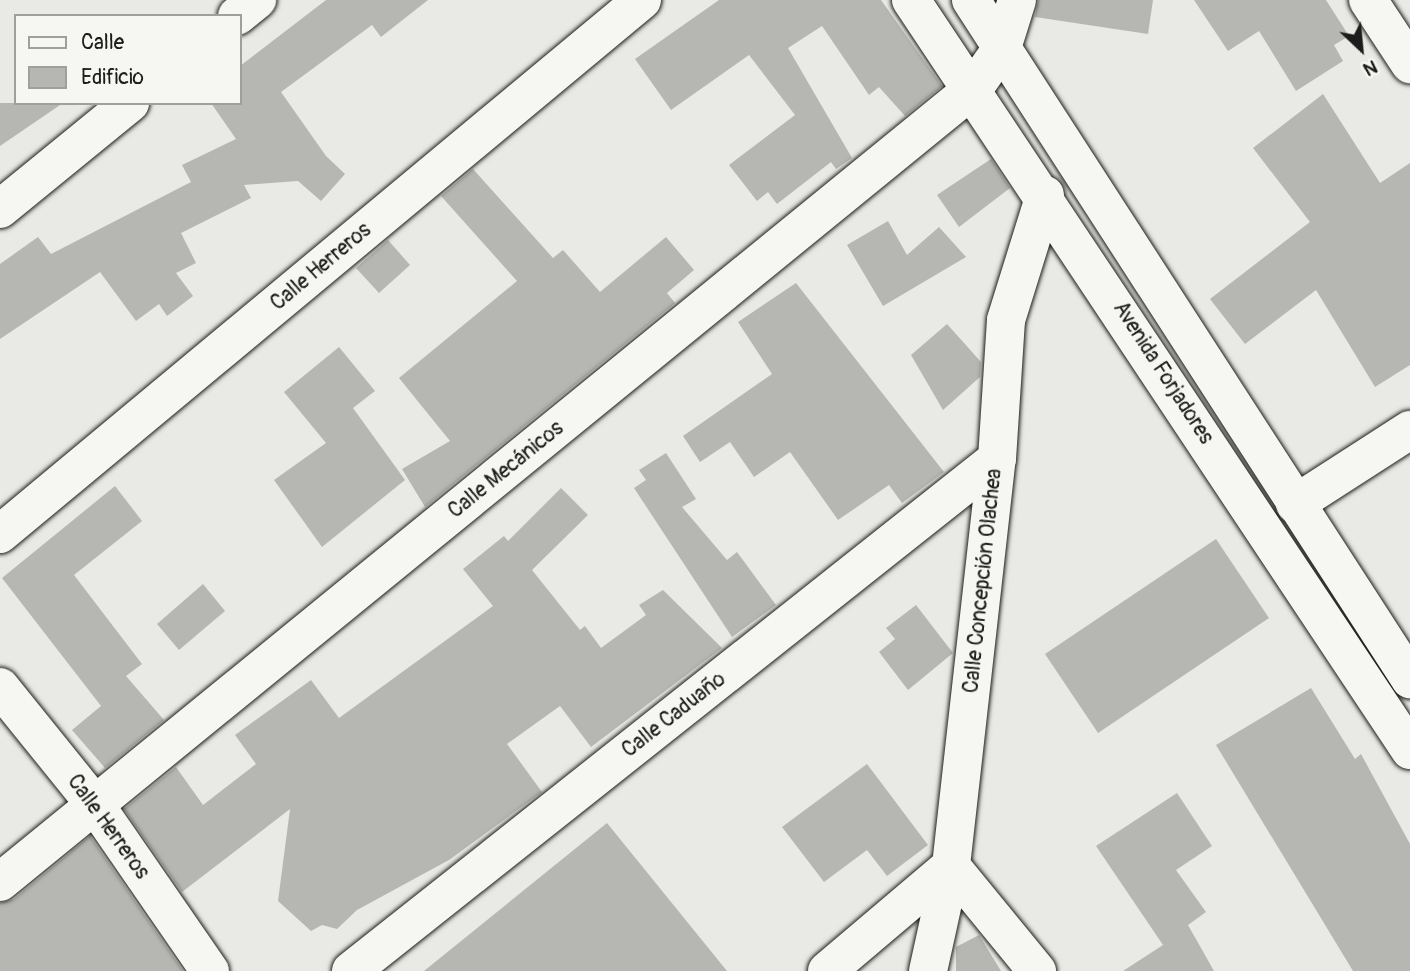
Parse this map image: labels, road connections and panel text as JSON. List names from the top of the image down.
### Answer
{
  "streets": {
    "street": [
      "Calle Herreros",
      "Avenida Forjadores",
      "Calle Mecánicos",
      "Calle Concepción Olachea",
      "Calle Caduaño"
    ]
  },
  "crossings": [
    ["Calle Herreros", "Calle Mecánicos"],
    ["Avenida Forjadores", "Calle Mecánicos"],
    ["Avenida Forjadores", "Calle Concepción Olachea"],
    ["Calle Concepción Olachea", "Calle Caduaño"]
  ],
  "legend": ["Calle", "Edificio"],
  "north": "bottom right"
}
